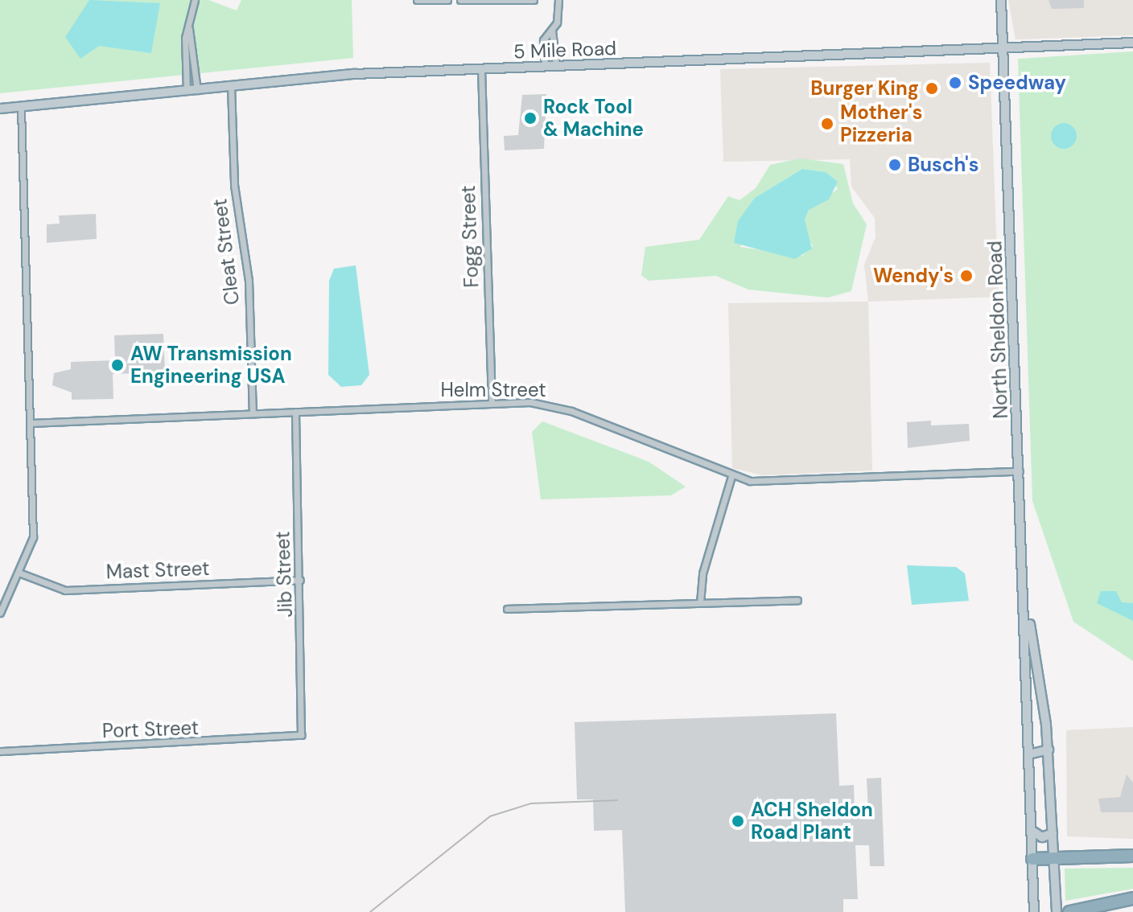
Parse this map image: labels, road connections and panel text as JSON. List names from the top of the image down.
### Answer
{
  "streets": {
    "main road": ["5 Mile Road", "North Sheldon Road"],
    "street": [
      "Fogg Street",
      "Cleat Street",
      "Helm Street",
      "Mast Street",
      "Jib Street",
      "Port Street"
    ]
  },
  "crossings": [
    ["5 Mile Road", "Fogg Street"],
    ["5 Mile Road", "Cleat Street"],
    ["5 Mile Road", "North Sheldon Road"],
    ["Fogg Street", "Helm Street"],
    ["Cleat Street", "Helm Street"],
    ["North Sheldon Road", "Helm Street"],
    ["Helm Street", "Jib Street"],
    ["Mast Street", "Jib Street"],
    ["Jib Street", "Port Street"]
  ],
  "places": [
    "Speedway",
    "Burger King",
    "Rock Tool & Machine",
    "Mother's Pizzeria",
    "Busch's",
    "Wendy's",
    "AW Transmission Engineering USA",
    "ACH Sheldon Road Plant"
  ]
}
